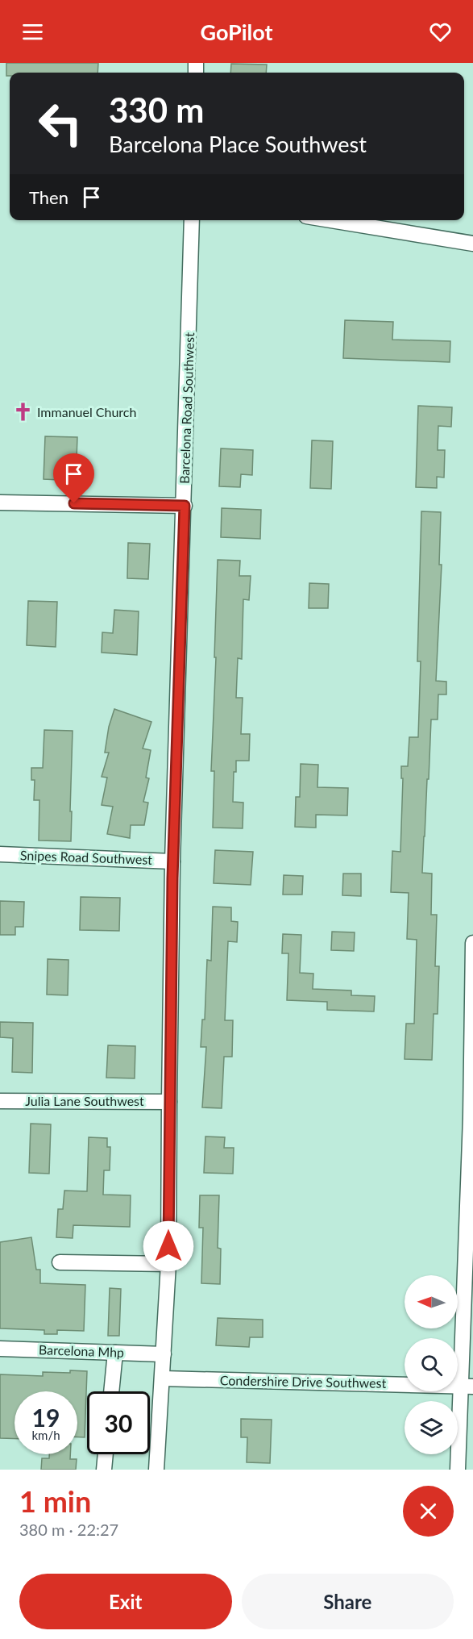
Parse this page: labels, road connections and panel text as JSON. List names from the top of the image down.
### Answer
{
  "streets": {
    "street": [
      "Barcelona Road Southwest",
      "Snipes Road Southwest",
      "Julia Lane Southwest",
      "Barcelona Mhp",
      "Condershire Drive Southwest"
    ]
  },
  "crossings": [
    ["Barcelona Road Southwest", "Snipes Road Southwest"],
    ["Barcelona Road Southwest", "Julia Lane Southwest"],
    ["Barcelona Road Southwest", "Barcelona Mhp"],
    ["Barcelona Road Southwest", "Condershire Drive Southwest"]
  ],
  "places": {
    "church": ["Immanuel Church"]
  },
  "north": "left",
  "page": {
    "header": "GoPilot",
    "turn": ["330 m", "Barcelona Place Southwest"],
    "then": "Then",
    "speed": "19 km/h",
    "limit": "30",
    "heading": ["1 min", "380 m · 22:27"],
    "buttons": ["Exit", "Share"]
  }
}
